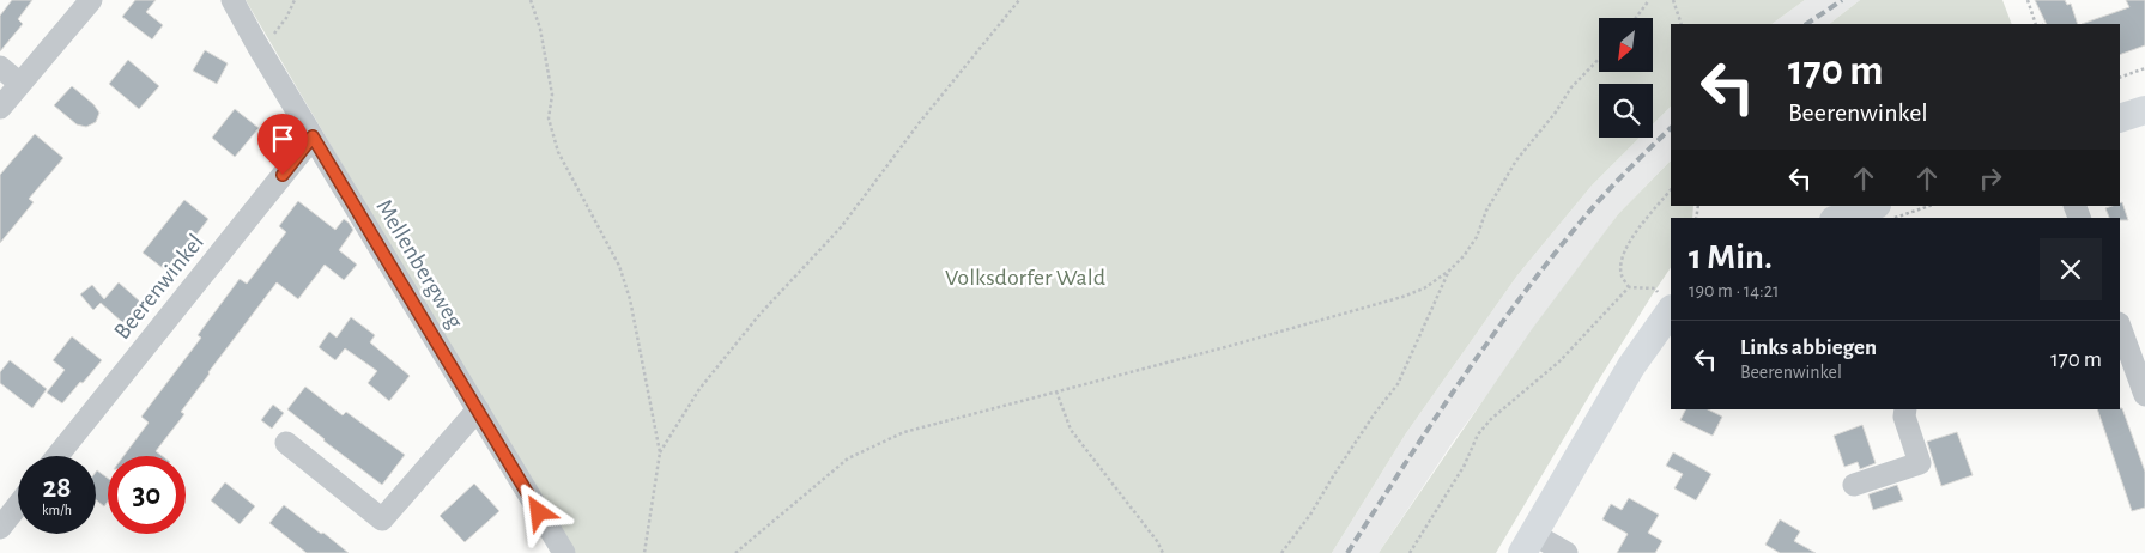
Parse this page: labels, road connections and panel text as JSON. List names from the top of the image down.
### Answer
{
  "streets": {
    "street": ["Mellenbergweg", "Beerenwinkel"]
  },
  "crossings": [
    ["Mellenbergweg", "Beerenwinkel"]
  ],
  "parks": ["Volksdorfer Wald"],
  "north": "bottom left",
  "page": {
    "turn": ["170 m", "Beerenwinkel"],
    "heading": ["1 Min.", "190 m · 14:21"],
    "list": [
      {
        "name": "Links abbiegen",
        "note": "Beerenwinkel",
        "value": "170 m"
      }
    ],
    "speed": "28 km/h",
    "limit": "30"
  }
}
